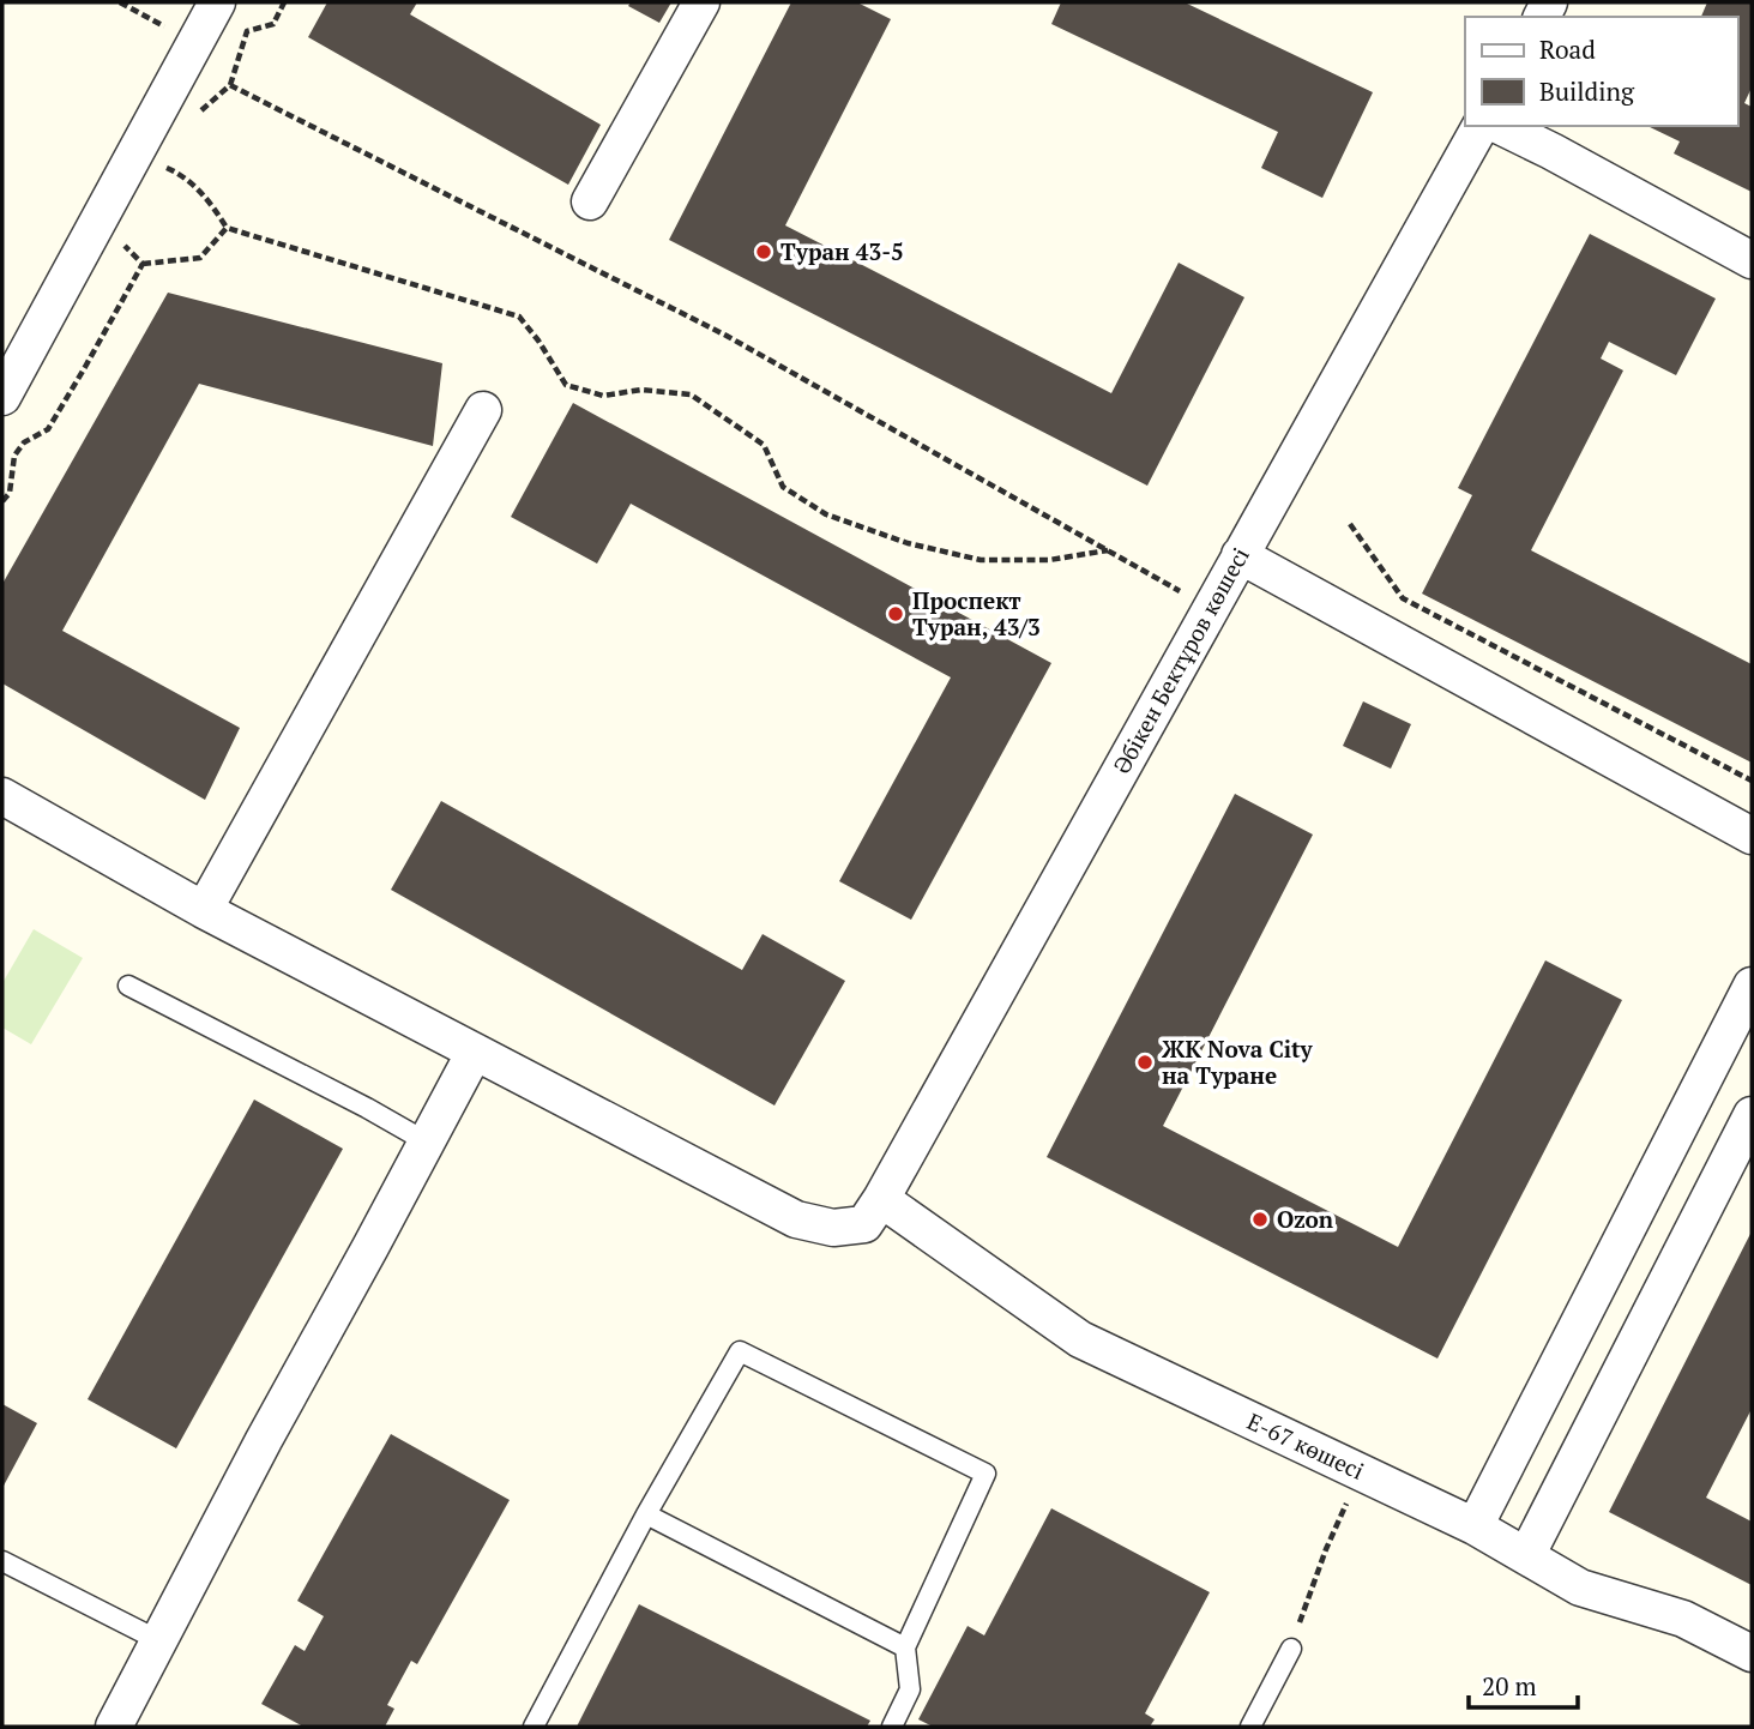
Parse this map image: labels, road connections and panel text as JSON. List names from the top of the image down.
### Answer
{
  "streets": {
    "street": ["Әбікен Бектұров көшесі", "Е-67 көшесі"]
  },
  "crossings": [
    ["Әбікен Бектұров көшесі", "Е-67 көшесі"]
  ],
  "places": [
    "Туран 43-5",
    "Проспект Туран, 43/3",
    "ЖК Nova City на Туране",
    "Ozon"
  ],
  "legend": ["Road", "Building"],
  "scale_bar": "20 m"
}
